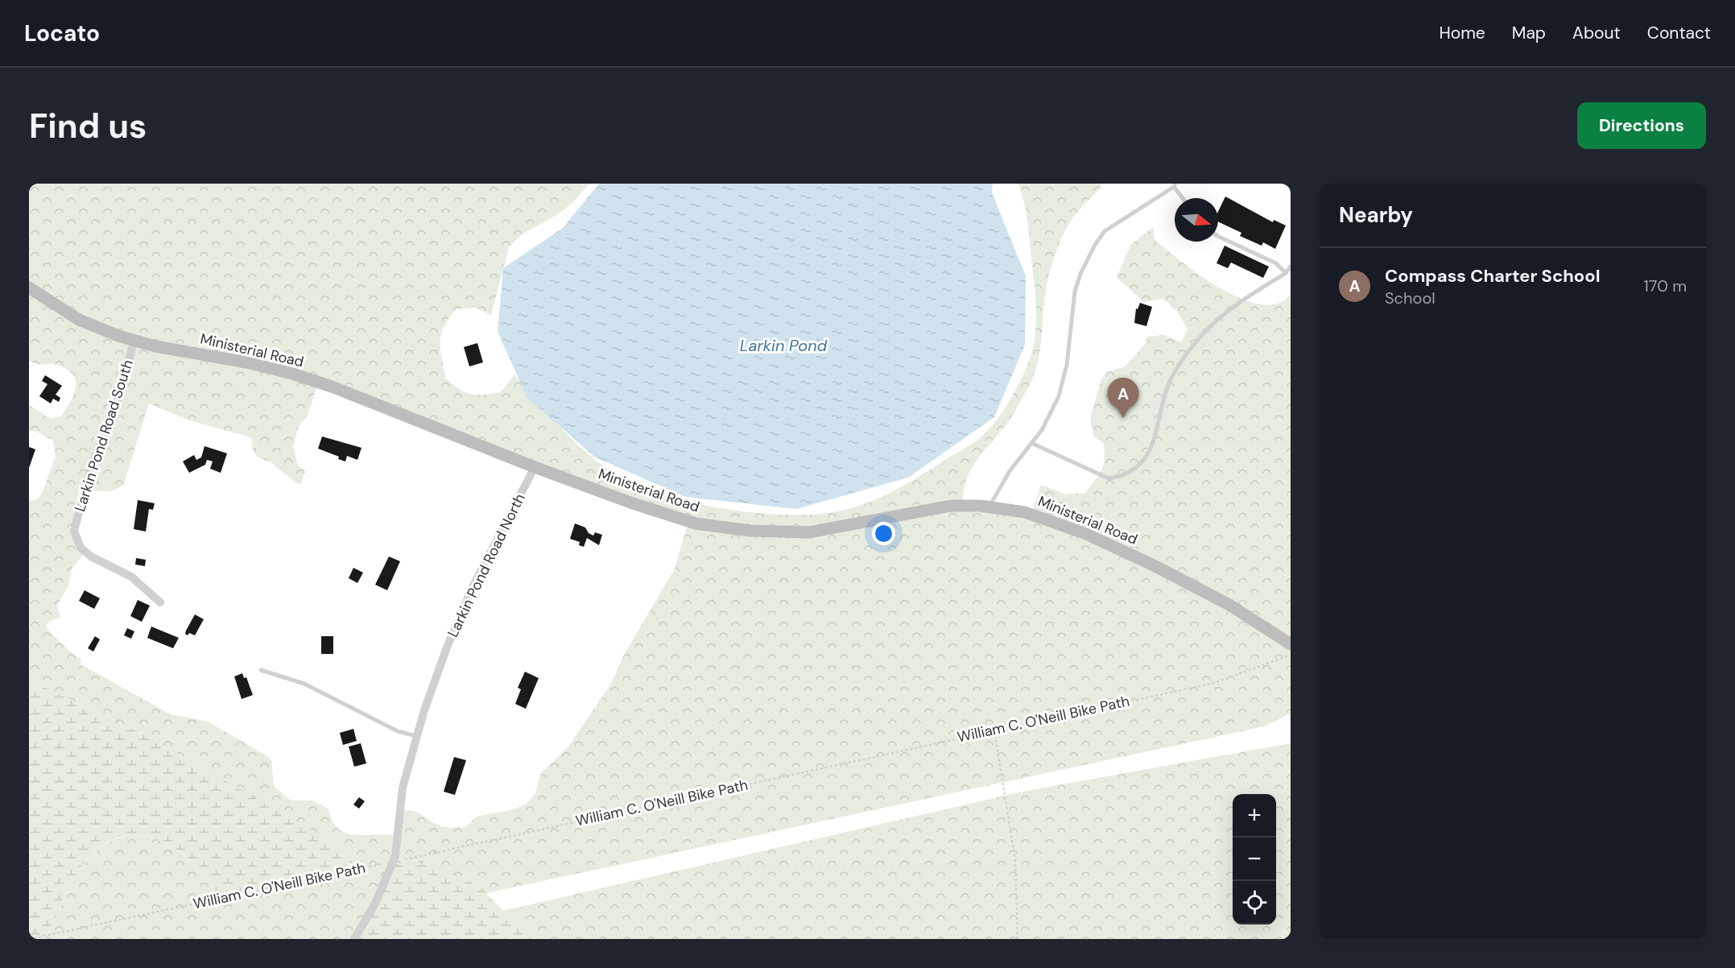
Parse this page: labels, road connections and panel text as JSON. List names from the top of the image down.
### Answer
{
  "streets": {
    "main road": ["Ministerial Road"],
    "street": ["Larkin Pond Road South", "Larkin Pond Road North"],
    "path": ["William C. O'Neill Bike Path"]
  },
  "crossings": [
    ["Ministerial Road", "Larkin Pond Road South"],
    ["Ministerial Road", "Larkin Pond Road North"],
    ["Larkin Pond Road North", "William C. O'Neill Bike Path"]
  ],
  "water": ["Larkin Pond"],
  "north": "right",
  "page": {
    "header": "Locato",
    "nav": [
      "Home",
      "Map",
      "About",
      "Contact"
    ],
    "buttons": "Directions",
    "title": "Find us",
    "heading": "Nearby",
    "list": [
      {
        "mark": "A",
        "name": "Compass Charter School",
        "note": "School",
        "value": "170 m"
      }
    ],
    "pins": "A",
    "map_buttons": ["+", "−"]
  }
}
